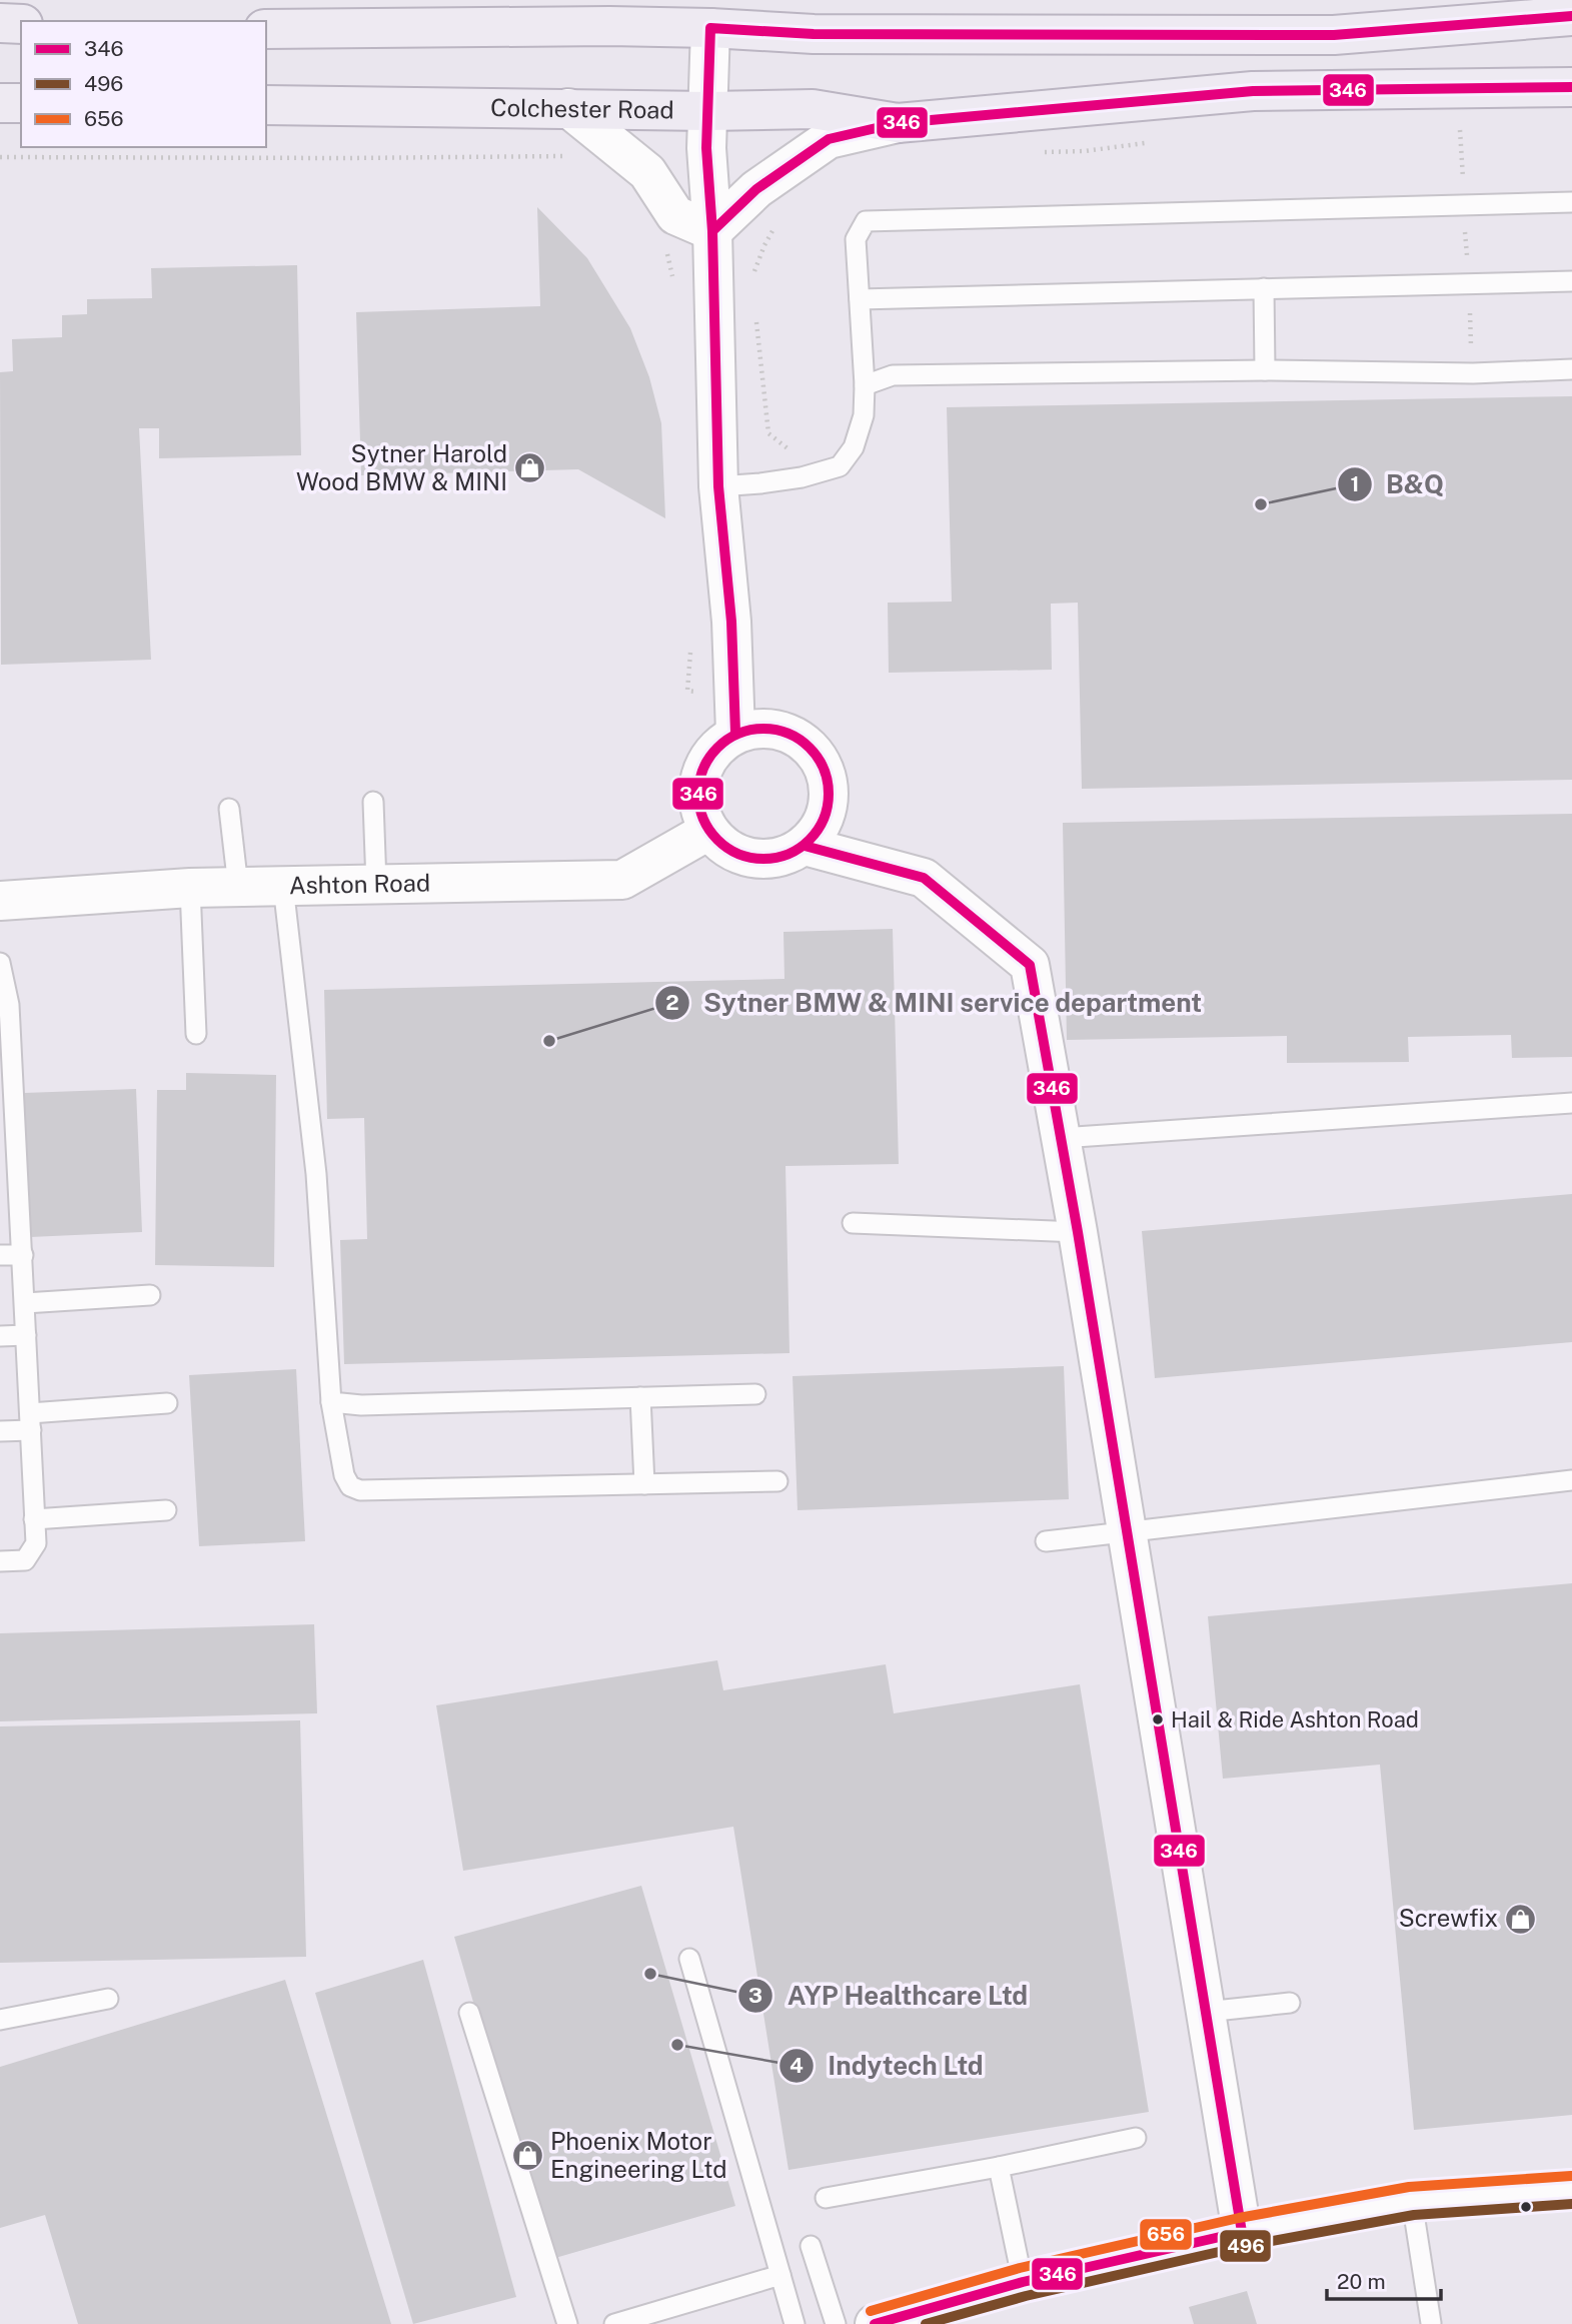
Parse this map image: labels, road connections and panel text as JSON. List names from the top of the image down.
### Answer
{
  "streets": {
    "highway": ["Colchester Road"],
    "street": ["Ashton Road"]
  },
  "places": {
    "shop": ["Sytner Harold Wood BMW & MINI", "Screwfix", "Phoenix Motor Engineering Ltd"],
    "other": [
      "B&Q",
      "Sytner BMW & MINI service department",
      "Hail & Ride Ashton Road",
      "AYP Healthcare Ltd",
      "Indytech Ltd"
    ]
  },
  "lines": ["transit line 346", "transit line 656", "transit line 496"],
  "legend": ["346", "496", "656"],
  "scale_bar": "20 m"
}
